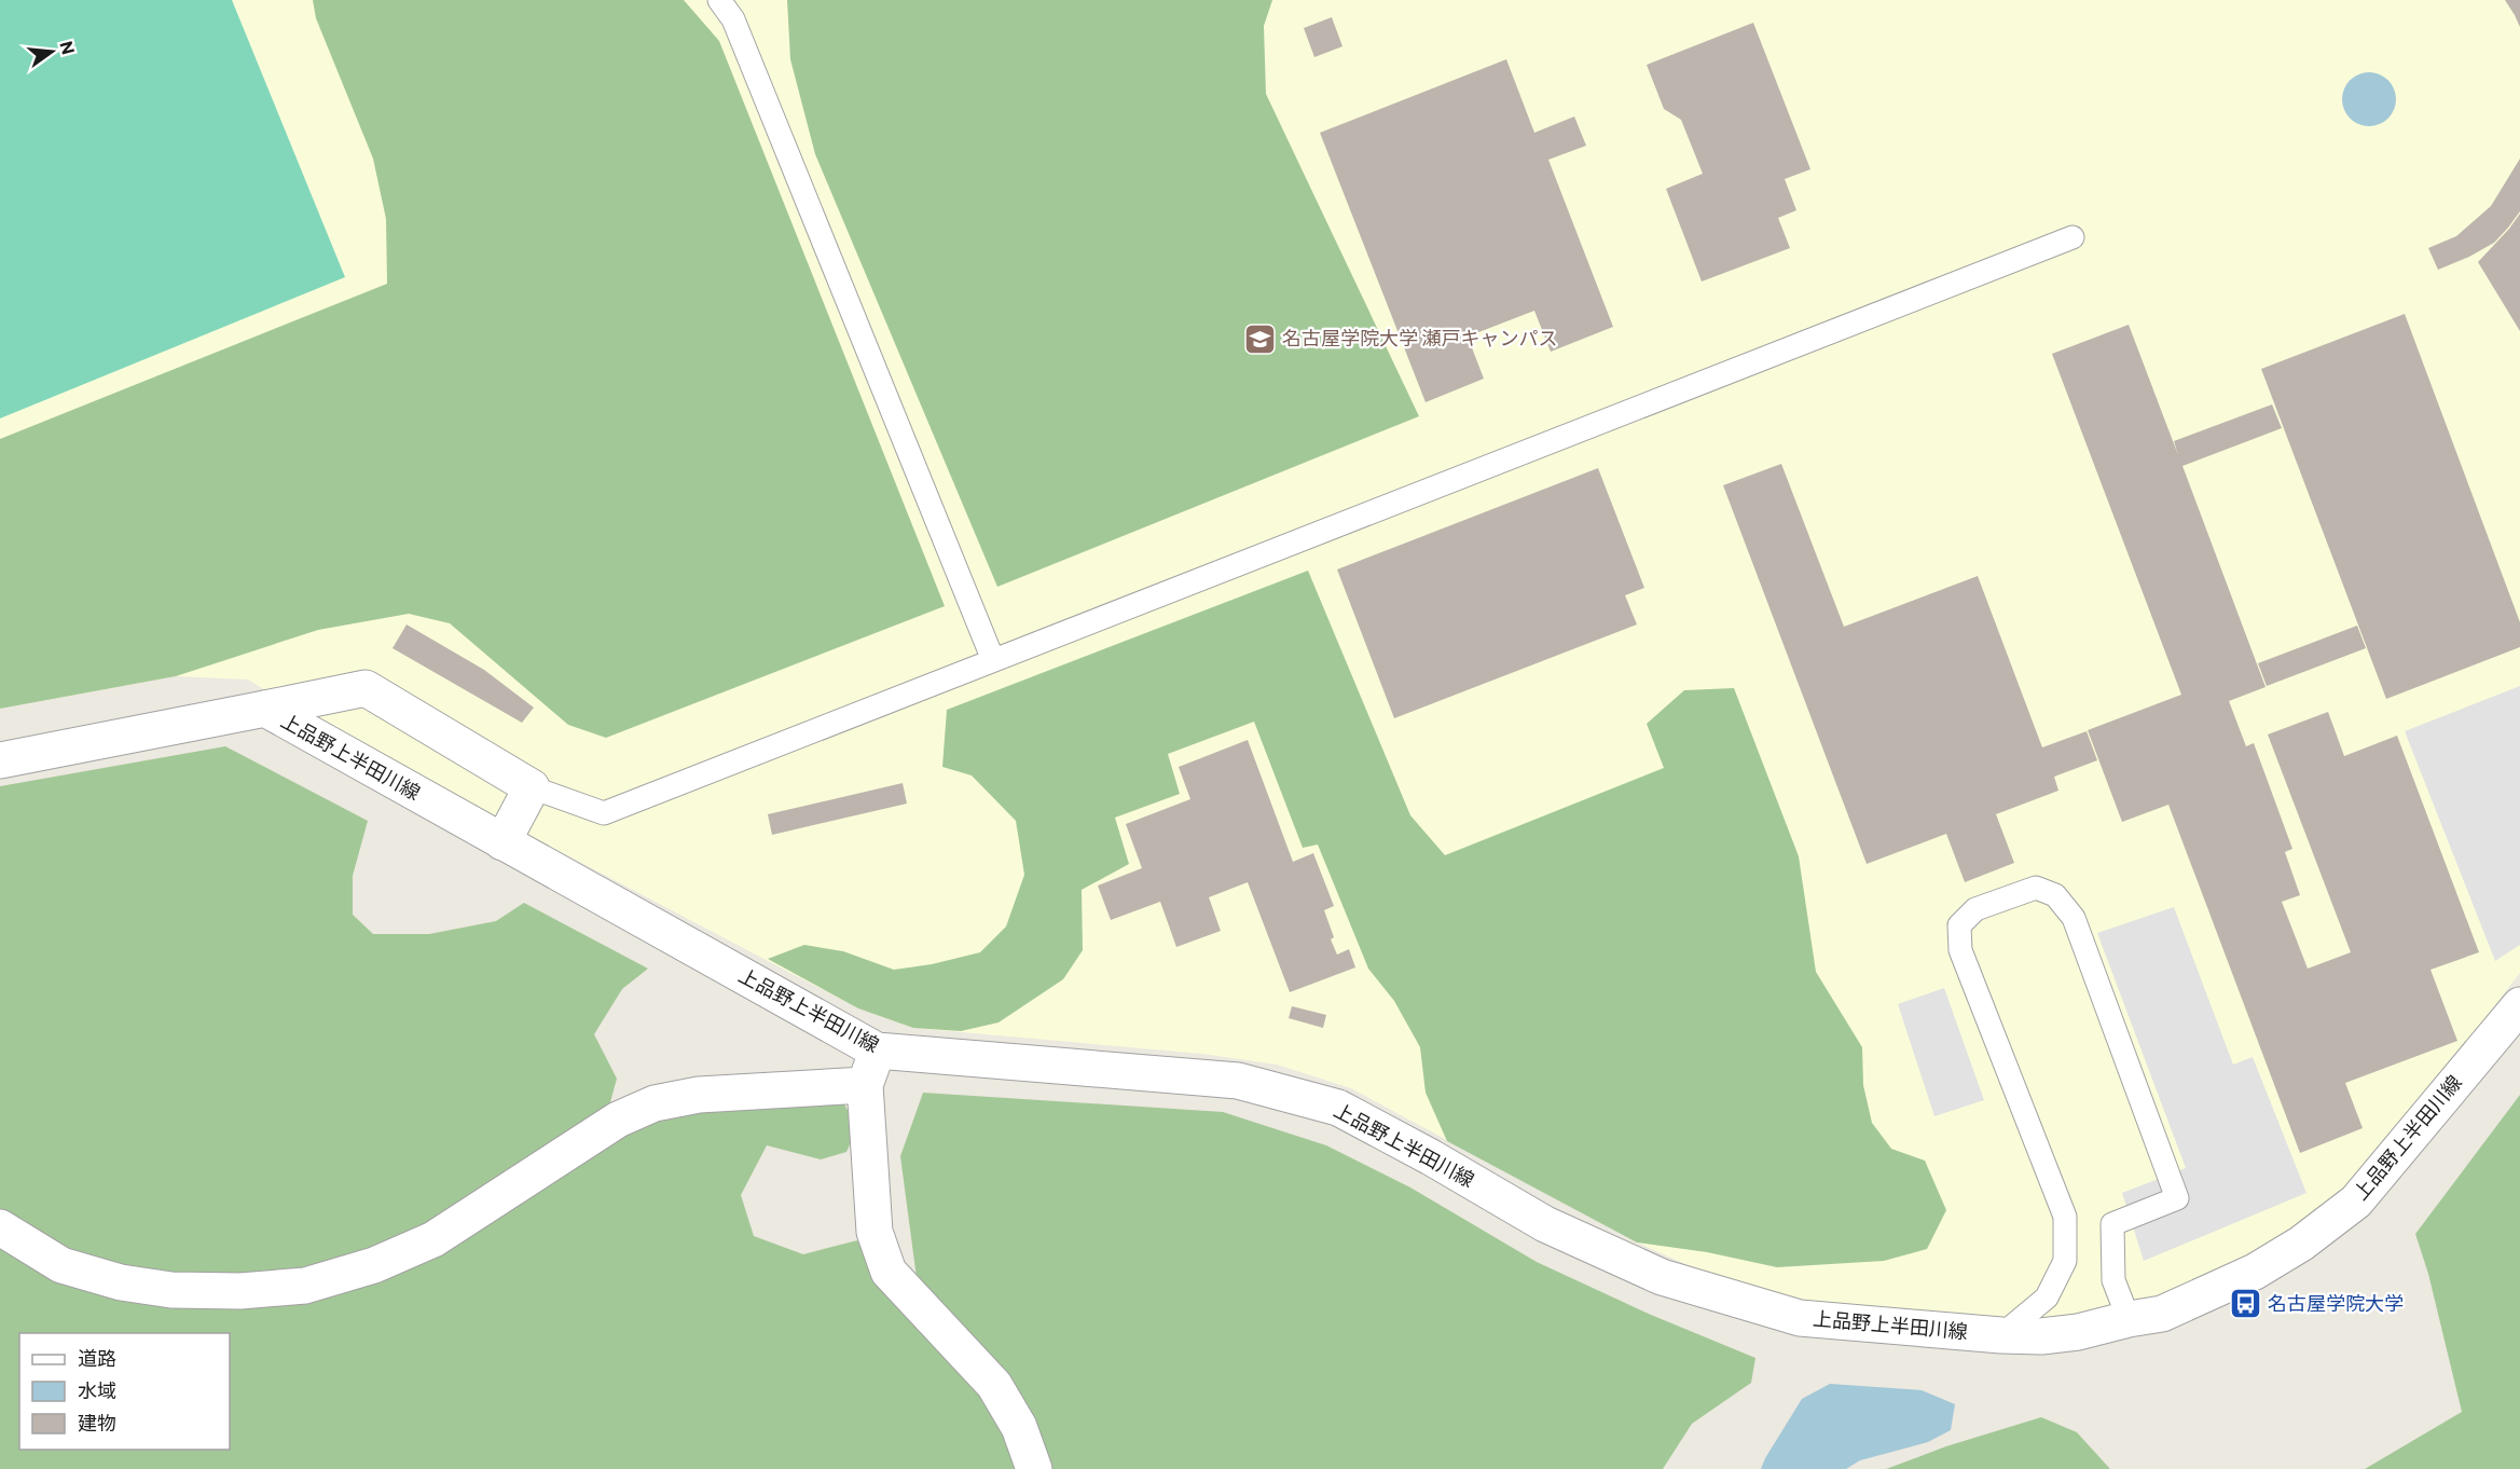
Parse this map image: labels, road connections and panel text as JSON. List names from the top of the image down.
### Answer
{
  "streets": {
    "street": ["上品野上半田川線"]
  },
  "places": {
    "school or university": ["名古屋学院大学 瀬戸キャンパス"],
    "bus stop": ["名古屋学院大学"]
  },
  "legend": ["道路", "水域", "建物"],
  "north": "right"
}
